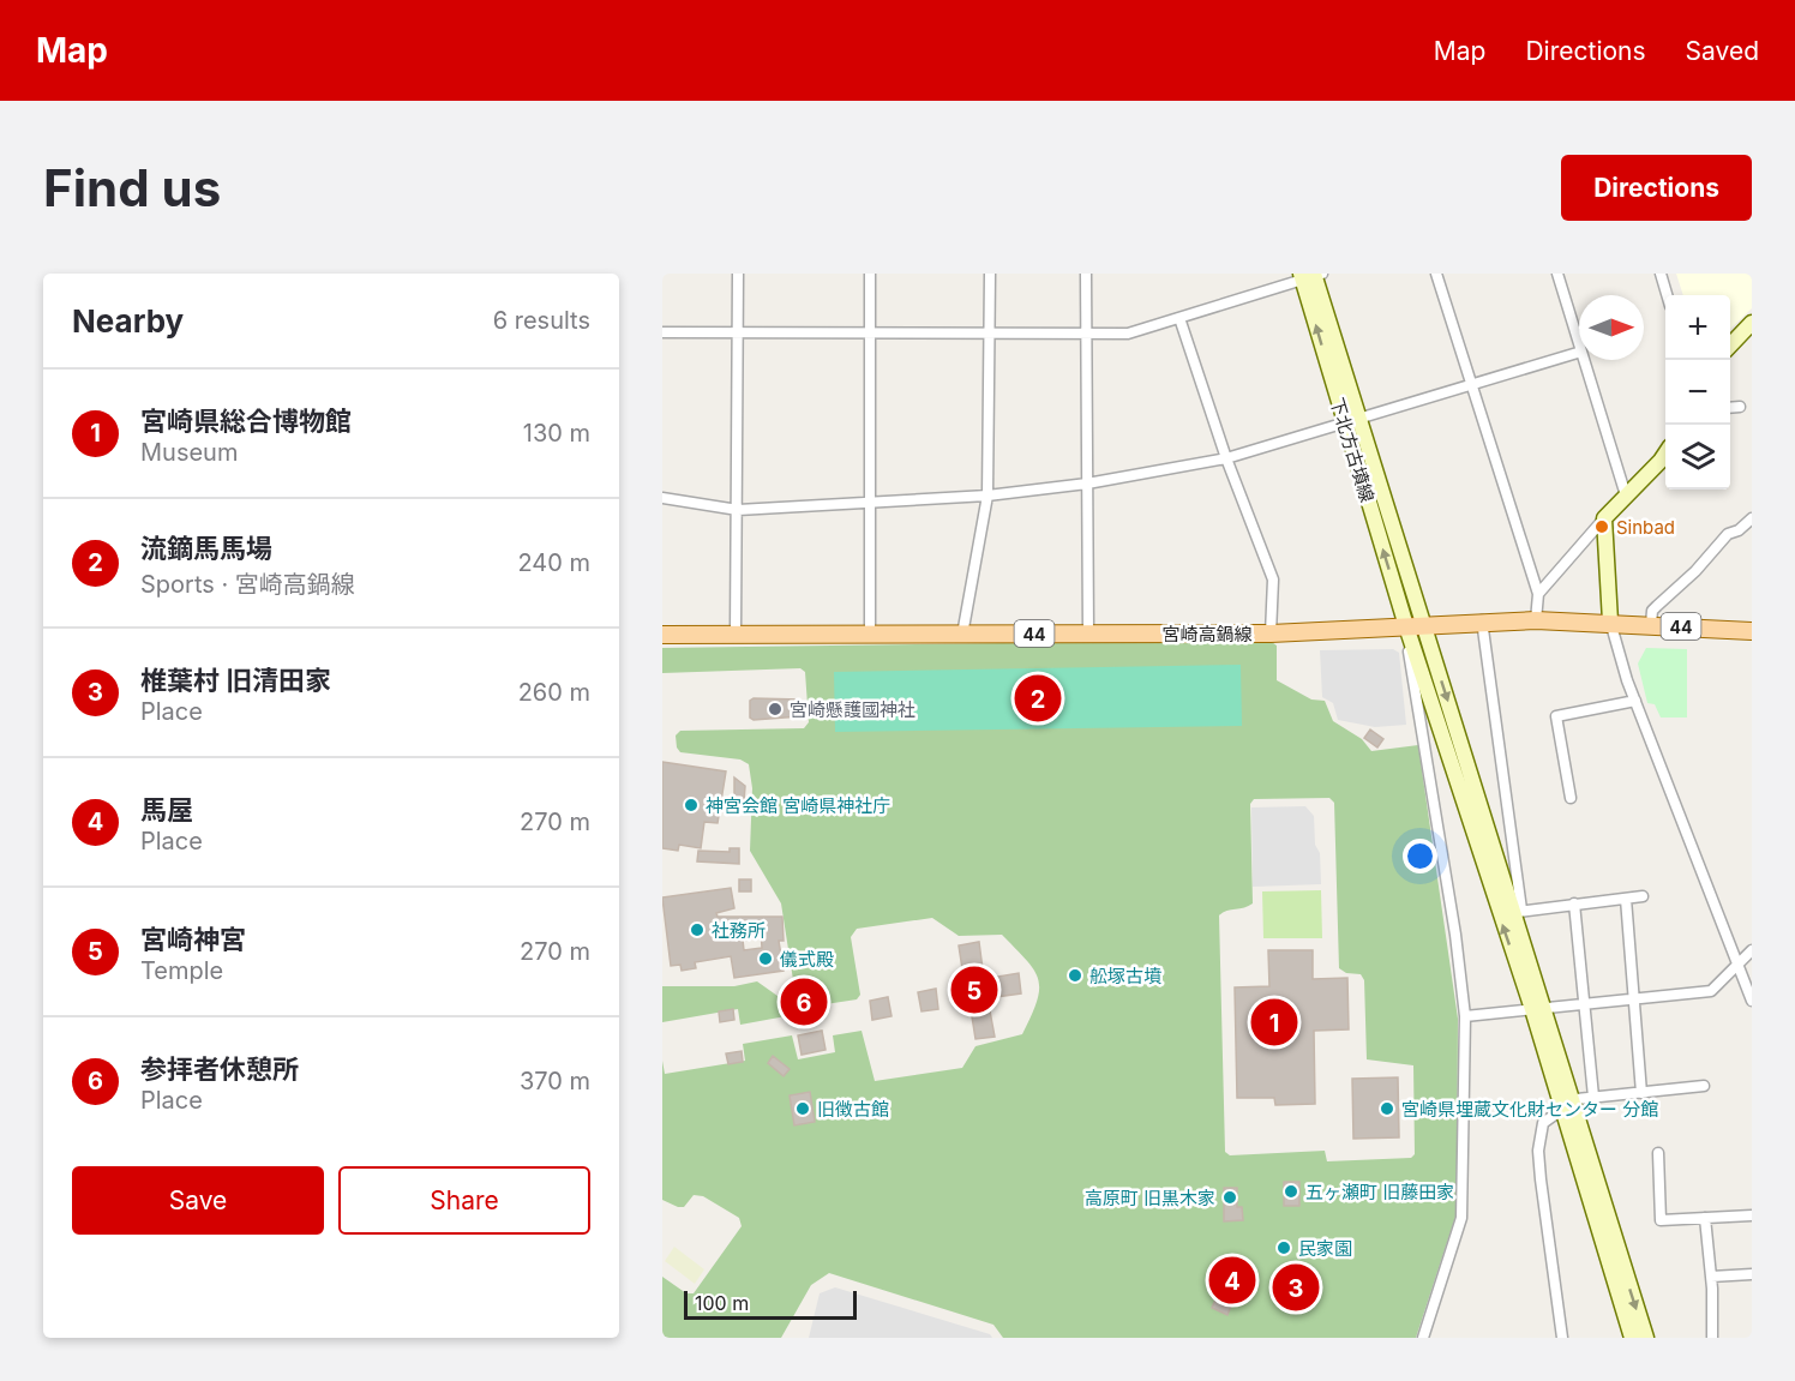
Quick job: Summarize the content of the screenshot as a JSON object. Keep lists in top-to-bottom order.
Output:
{
  "streets": {
    "main road": ["44", "宮崎高鍋線"],
    "street": ["下北方古墳線"]
  },
  "crossings": [
    ["下北方古墳線", "宮崎高鍋線"]
  ],
  "places": [
    "Sinbad",
    "宮崎懸護國神社",
    "神宮会館 宮崎県神社庁",
    "社務所",
    "儀式殿",
    "舩塚古墳",
    "旧徴古館",
    "宮崎県埋蔵文化財センター 分館",
    "五ヶ瀬町 旧藤田家",
    "高原町 旧黒木家",
    "民家園"
  ],
  "scale_bar": "100 m",
  "north": "right",
  "page": {
    "header": "Map",
    "nav": ["Map", "Directions", "Saved"],
    "buttons": [
      "Directions",
      ["Save", "Share"]
    ],
    "title": "Find us",
    "heading": ["Nearby", "6 results"],
    "map_buttons": ["+", "−"],
    "list": [
      {
        "mark": "1",
        "name": "宮崎県総合博物館",
        "note": "Museum",
        "value": "130 m"
      },
      {
        "mark": "2",
        "name": "流鏑馬馬場",
        "note": "Sports · 宮崎高鍋線",
        "value": "240 m"
      },
      {
        "mark": "3",
        "name": "椎葉村 旧清田家",
        "note": "Place",
        "value": "260 m"
      },
      {
        "mark": "4",
        "name": "馬屋",
        "note": "Place",
        "value": "270 m"
      },
      {
        "mark": "5",
        "name": "宮崎神宮",
        "note": "Temple",
        "value": "270 m"
      },
      {
        "mark": "6",
        "name": "参拝者休憩所",
        "note": "Place",
        "value": "370 m"
      }
    ],
    "pins": [
      "2",
      "5",
      "6",
      "1",
      "4",
      "3"
    ],
    "scale": "100 m"
  }
}
